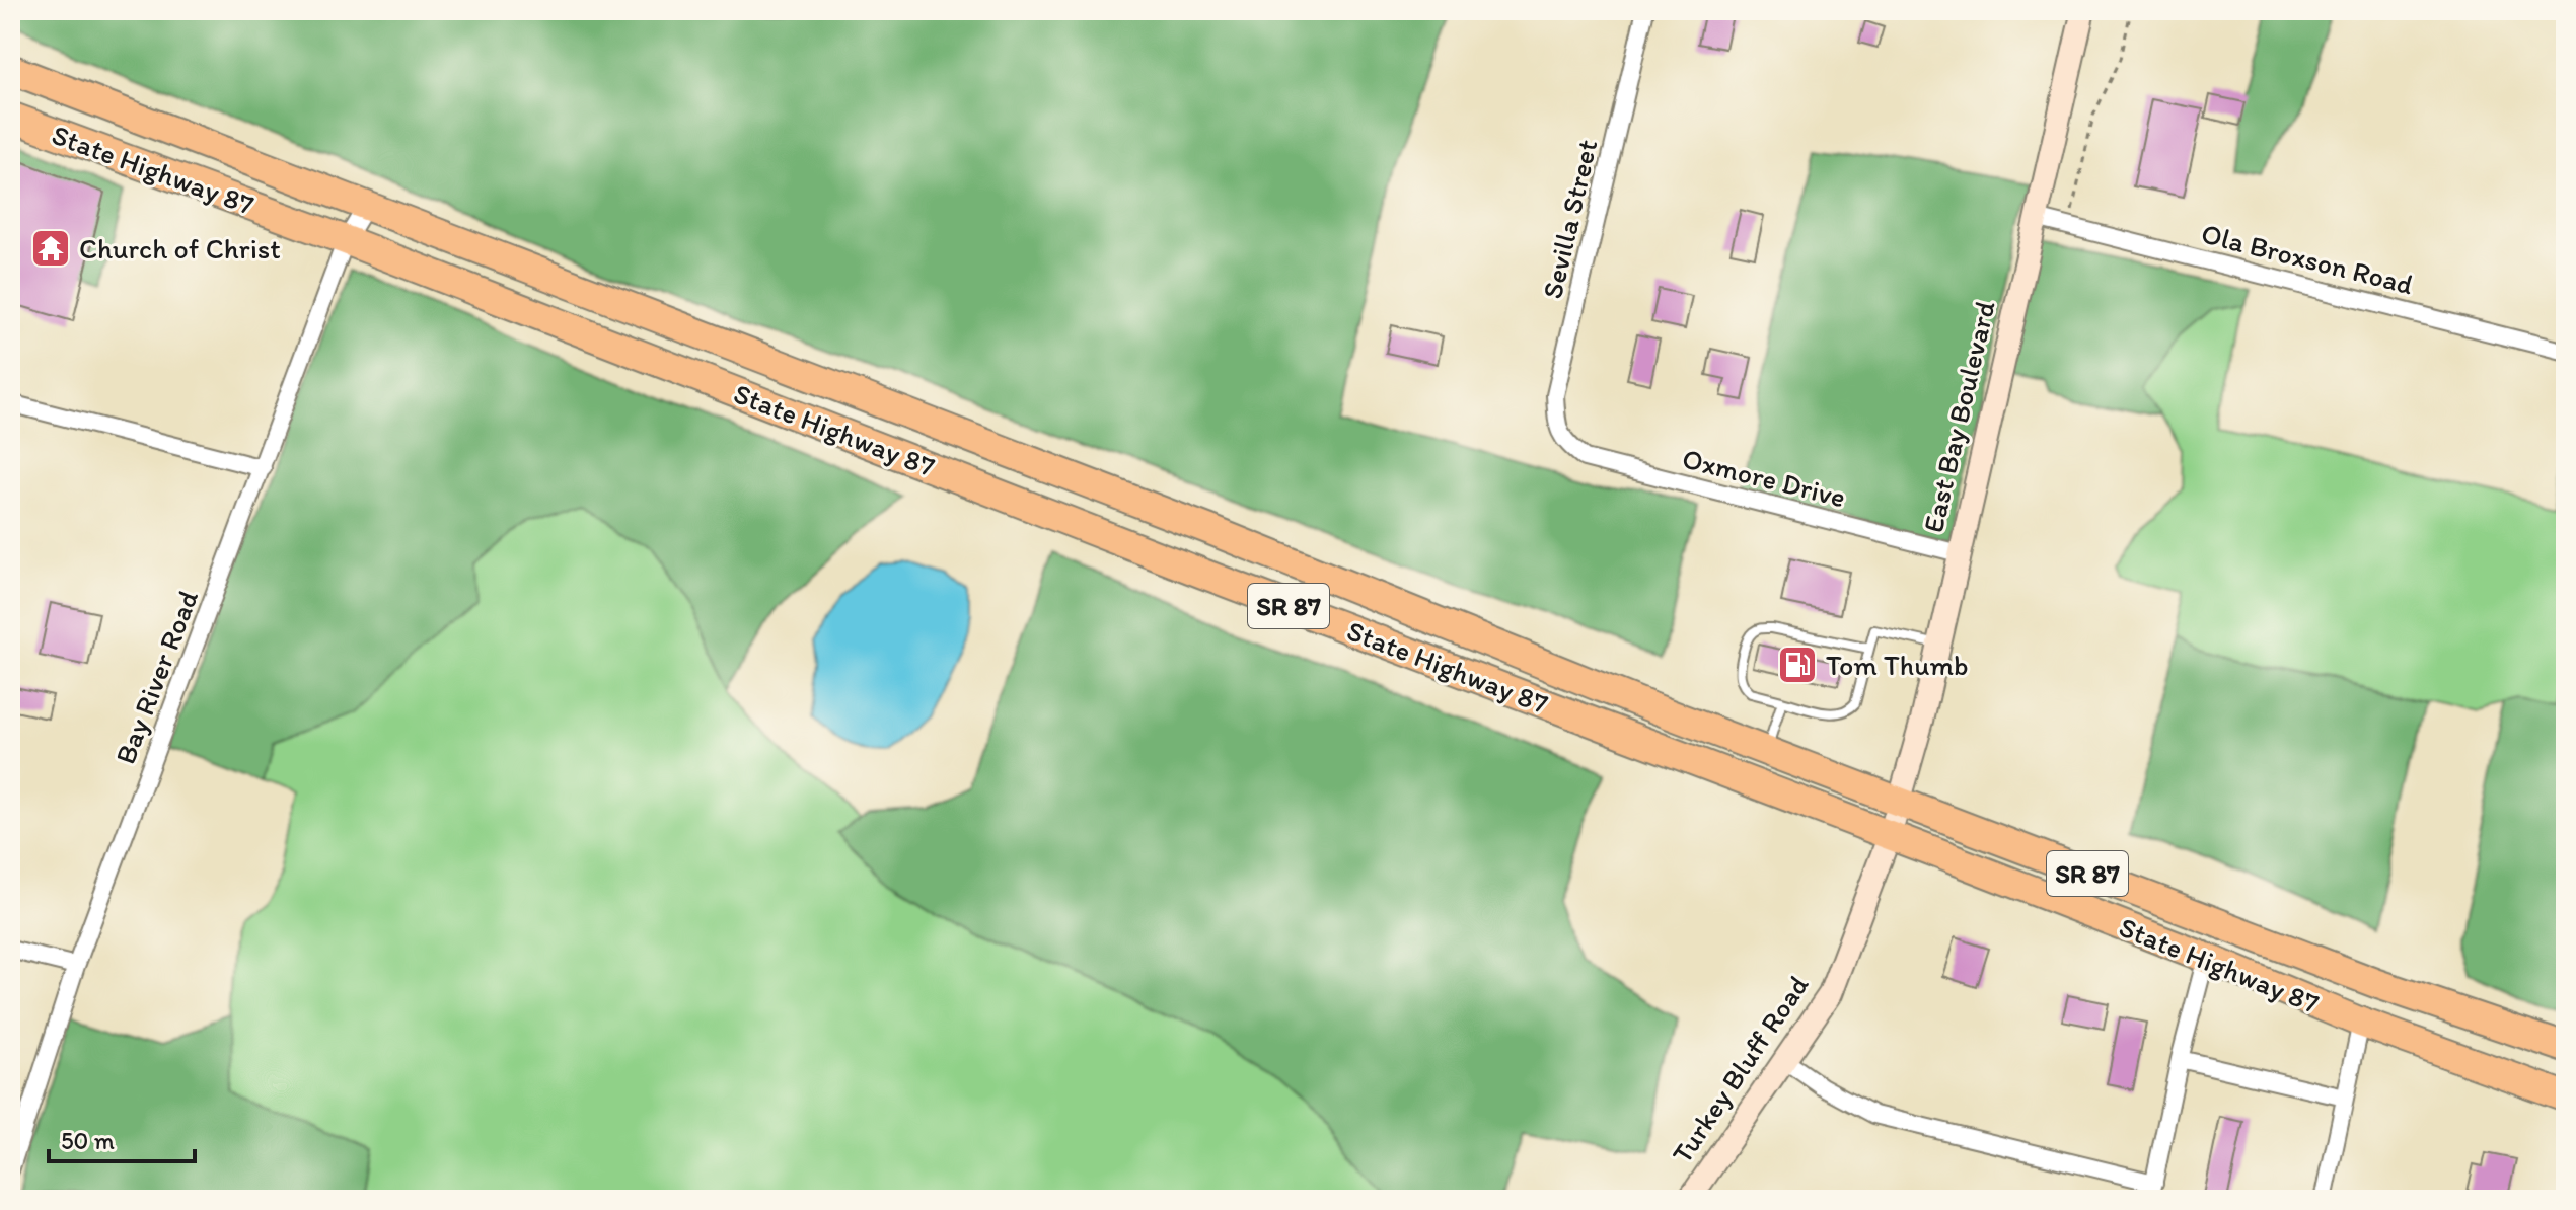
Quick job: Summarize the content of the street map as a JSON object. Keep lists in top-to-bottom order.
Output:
{
  "streets": {
    "highway": ["State Highway 87", "SR 87"],
    "main road": ["East Bay Boulevard", "Turkey Bluff Road"],
    "street": [
      "Sevilla Street",
      "Ola Broxson Road",
      "Oxmore Drive",
      "Bay River Road"
    ]
  },
  "crossings": [
    ["State Highway 87", "East Bay Boulevard"],
    ["State Highway 87", "Bay River Road"],
    ["State Highway 87", "Turkey Bluff Road"],
    ["Sevilla Street", "Oxmore Drive"],
    ["Ola Broxson Road", "East Bay Boulevard"],
    ["East Bay Boulevard", "Oxmore Drive"],
    ["East Bay Boulevard", "SR 87"],
    ["East Bay Boulevard", "Turkey Bluff Road"],
    ["SR 87", "Bay River Road"]
  ],
  "places": {
    "temple": ["Church of Christ"],
    "fuel station": ["Tom Thumb"]
  },
  "scale_bar": "50 m"
}
